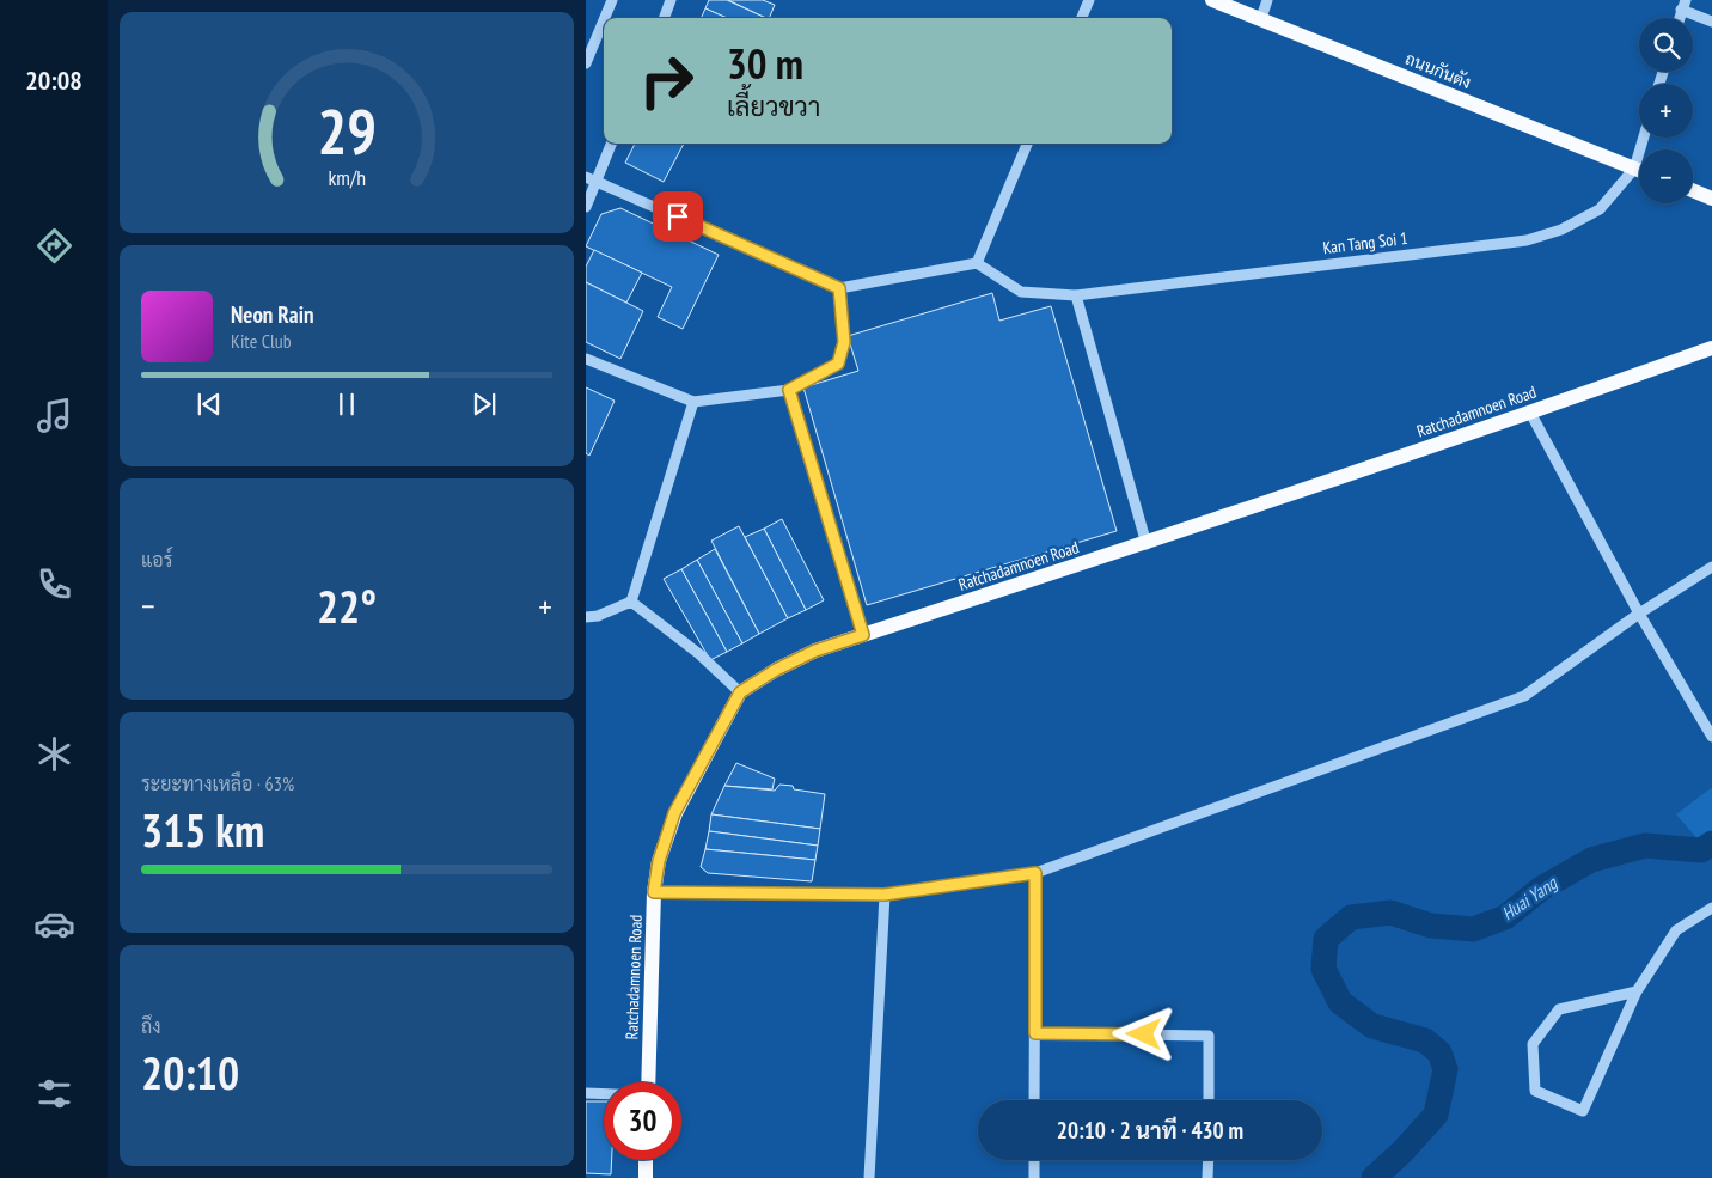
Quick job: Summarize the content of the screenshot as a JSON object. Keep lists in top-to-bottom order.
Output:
{
  "streets": {
    "main road": ["ถนนกันตัง", "Ratchadamnoen Road"],
    "street": ["Kan Tang Soi 1"]
  },
  "crossings": [
    ["ถนนกันตัง", "Kan Tang Soi 1"]
  ],
  "water": ["Huai Yang"],
  "page": {
    "tabs": "20:08",
    "map_buttons": ["+", "−"],
    "turn": ["30 m", "เลี้ยวขวา"],
    "song": ["Neon Rain", "Kite Club"],
    "tile": [
      "แอร์",
      ["ระยะทางเหลือ · 63%", "315 km"],
      ["ถึง", "20:10"]
    ],
    "heat": ["−", "22°", "+"],
    "limit": "30",
    "trip": "20:10 · 2 นาที · 430 m",
    "gauge": ["29", "km/h"]
  }
}
